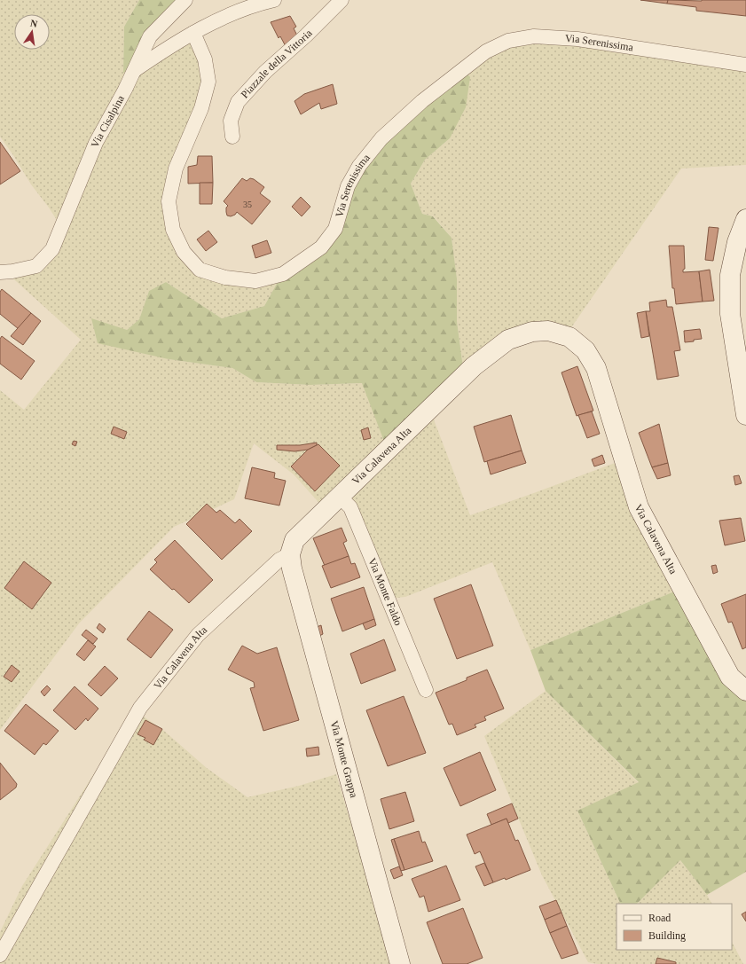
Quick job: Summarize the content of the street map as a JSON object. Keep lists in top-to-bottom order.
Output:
{
  "streets": {
    "street": [
      "Via Serenissima",
      "Piazzale della Vittoria",
      "Via Cisalpina",
      "Via Calavena Alta",
      "Via Monte Faldo",
      "Via Monte Grappa"
    ]
  },
  "crossings": [
    ["Via Serenissima", "Via Cisalpina"],
    ["Via Calavena Alta", "Via Monte Faldo"],
    ["Via Calavena Alta", "Via Monte Grappa"]
  ],
  "house_numbers": ["35"],
  "legend": ["Road", "Building"],
  "north": "top"
}
